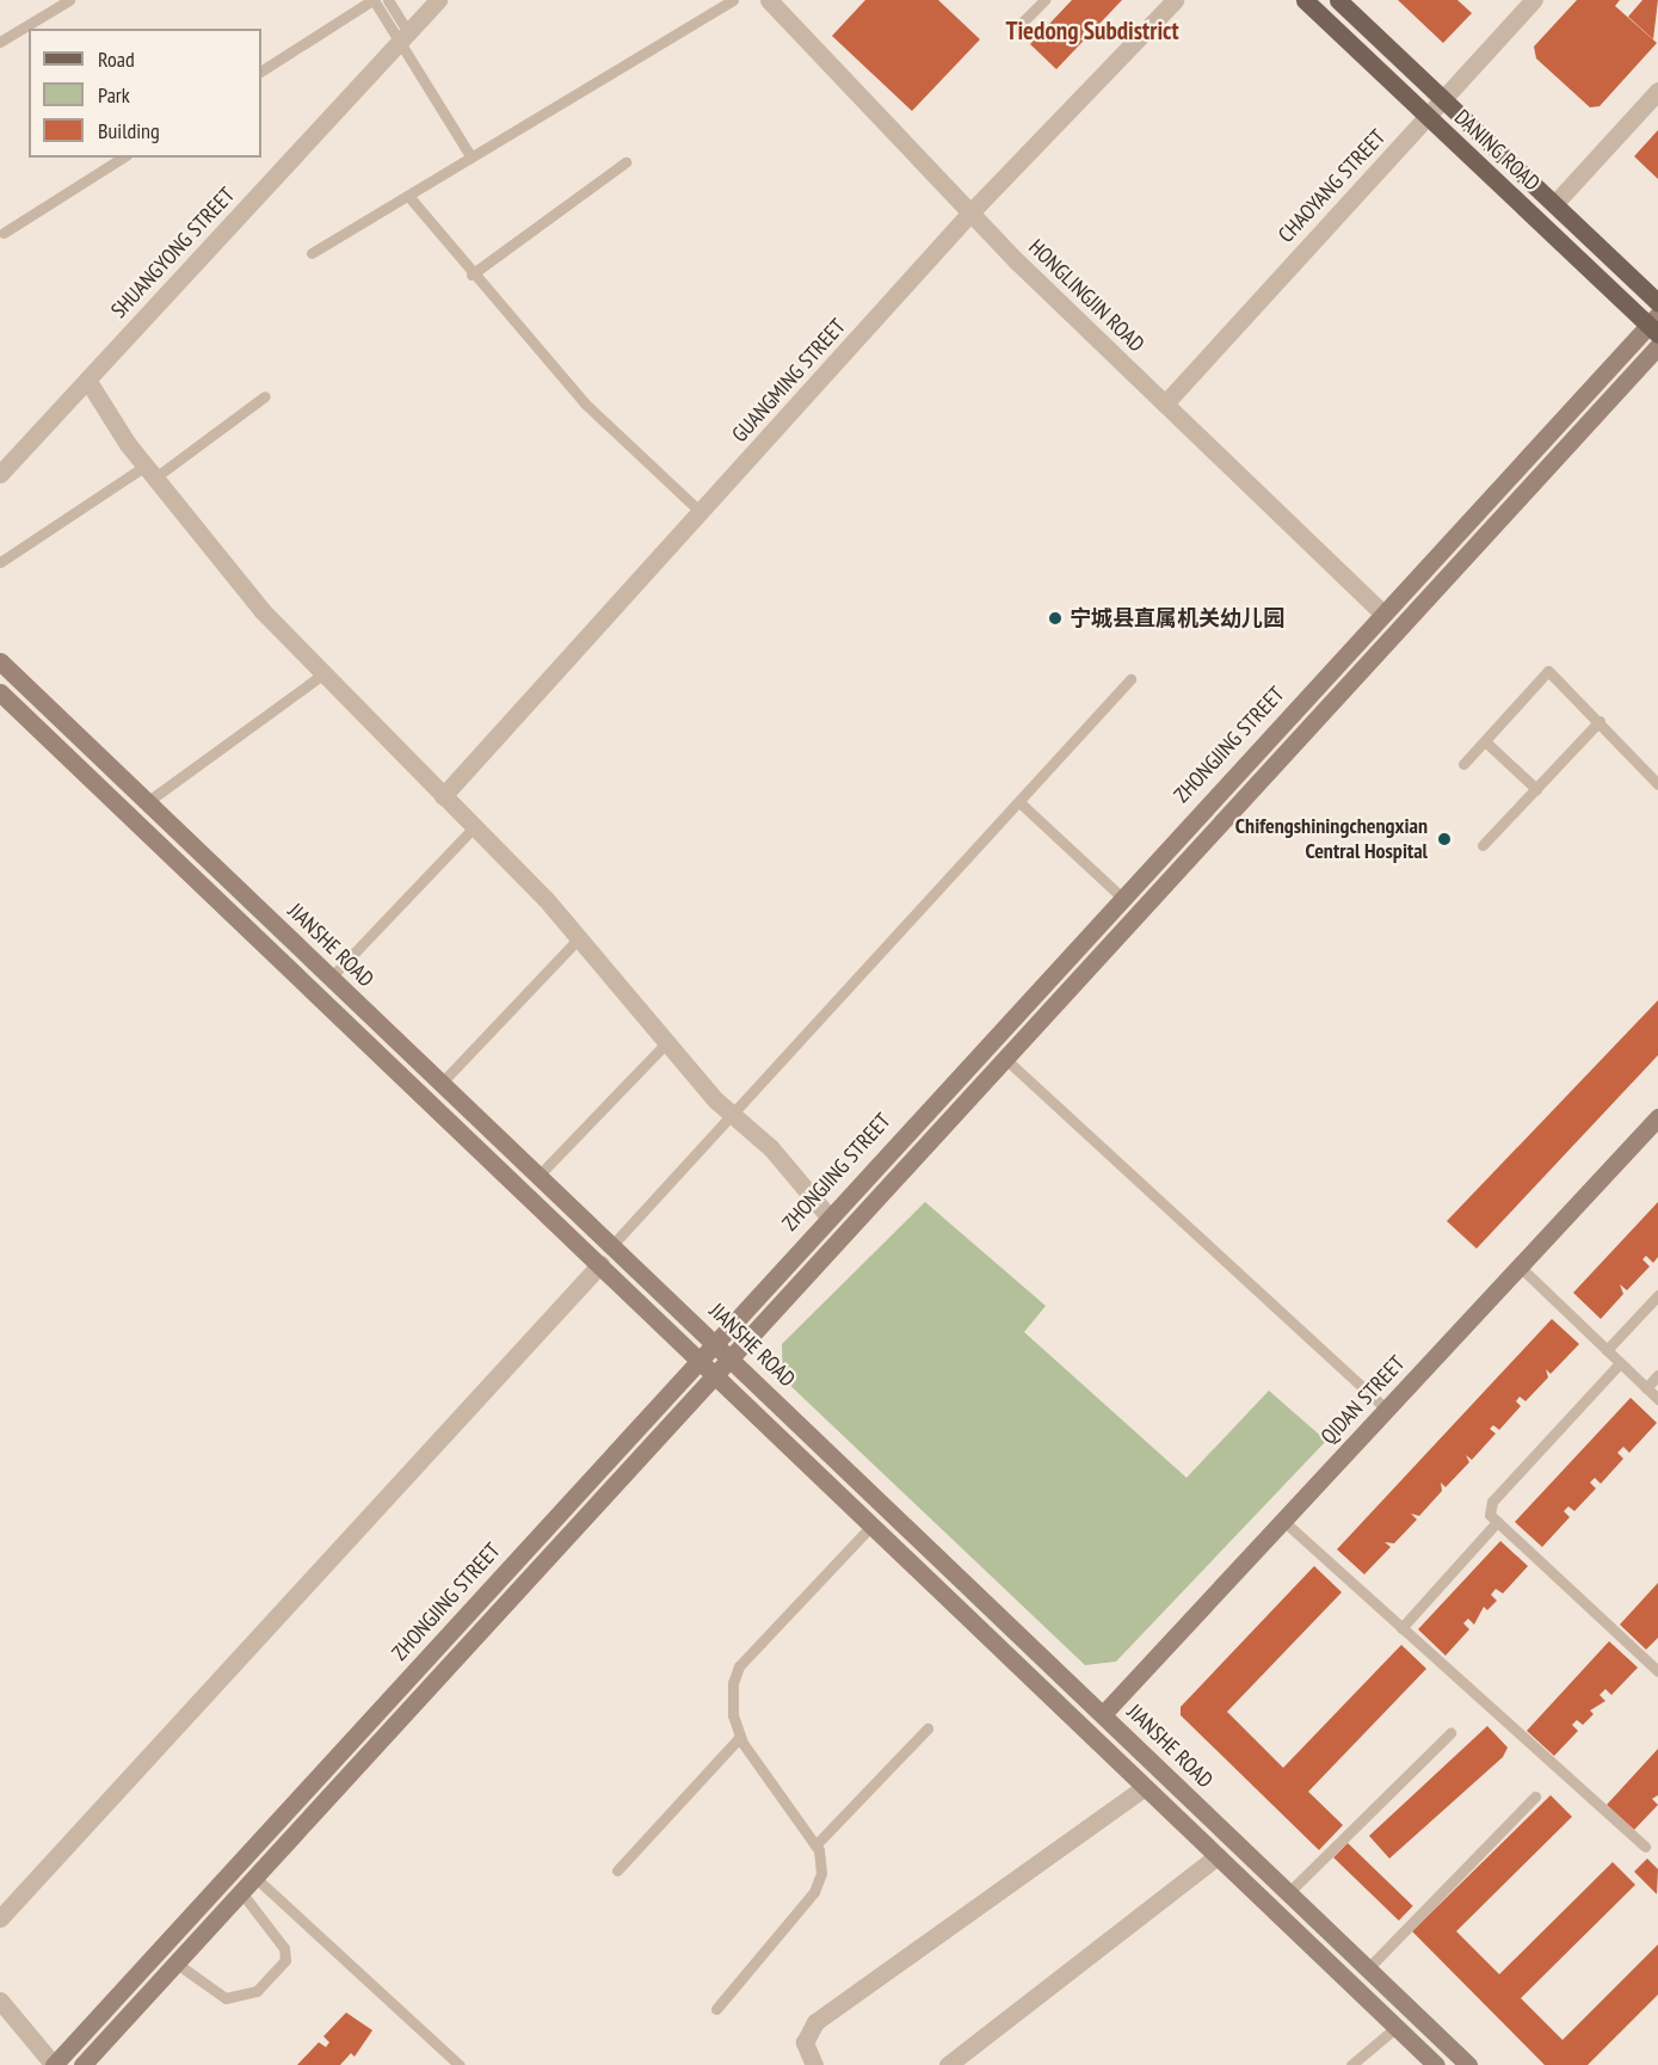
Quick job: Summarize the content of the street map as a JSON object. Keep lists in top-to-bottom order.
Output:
{
  "streets": {
    "main road": [
      "DANING ROAD",
      "ZHONGJING STREET",
      "JIANSHE ROAD",
      "QIDAN STREET"
    ],
    "street": [
      "CHAOYANG STREET",
      "SHUANGYONG STREET",
      "HONGLINGJIN ROAD",
      "GUANGMING STREET"
    ]
  },
  "crossings": [
    ["DANING ROAD", "CHAOYANG STREET"],
    ["DANING ROAD", "ZHONGJING STREET"],
    ["CHAOYANG STREET", "HONGLINGJIN ROAD"],
    ["HONGLINGJIN ROAD", "GUANGMING STREET"],
    ["HONGLINGJIN ROAD", "ZHONGJING STREET"],
    ["ZHONGJING STREET", "JIANSHE ROAD"],
    ["JIANSHE ROAD", "QIDAN STREET"]
  ],
  "districts": ["Tiedong Subdistrict"],
  "places": ["宁城县直属机关幼儿园", "Chifengshiningchengxian Central Hospital"],
  "legend": ["Road", "Park", "Building"]
}
